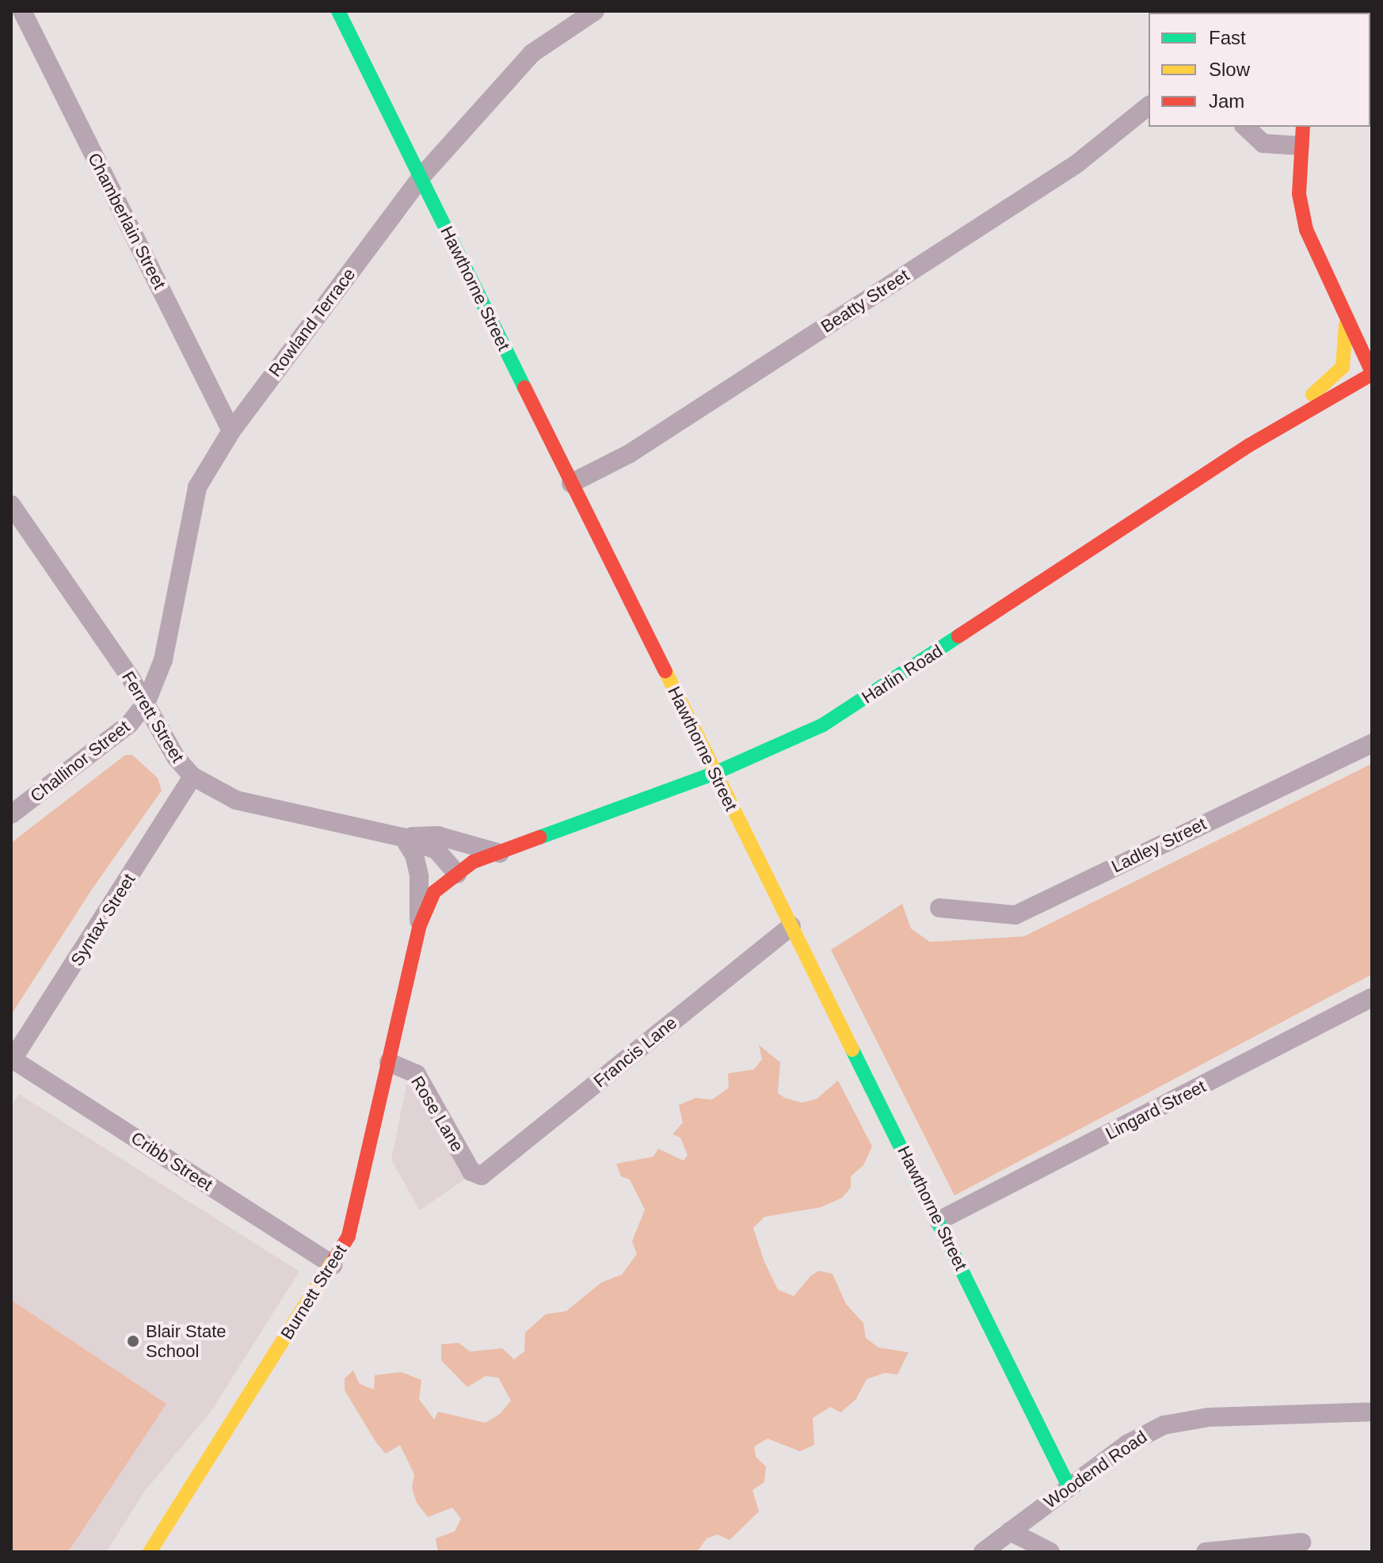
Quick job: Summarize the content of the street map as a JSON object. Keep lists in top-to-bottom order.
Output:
{
  "streets": {
    "main road": ["Hawthorne Street", "Harlin Road", "Burnett Street"],
    "street": [
      "Chamberlain Street",
      "Beatty Street",
      "Rowland Terrace",
      "Ferrett Street",
      "Challinor Street",
      "Ladley Street",
      "Syntax Street",
      "Francis Lane",
      "Lingard Street",
      "Rose Lane",
      "Cribb Street",
      "Woodend Road"
    ]
  },
  "crossings": [
    ["Chamberlain Street", "Rowland Terrace"],
    ["Hawthorne Street", "Beatty Street"],
    ["Hawthorne Street", "Rowland Terrace"],
    ["Hawthorne Street", "Harlin Road"],
    ["Hawthorne Street", "Francis Lane"],
    ["Hawthorne Street", "Lingard Street"],
    ["Hawthorne Street", "Woodend Road"],
    ["Rowland Terrace", "Ferrett Street"],
    ["Rowland Terrace", "Challinor Street"],
    ["Harlin Road", "Ferrett Street"],
    ["Harlin Road", "Burnett Street"],
    ["Ferrett Street", "Challinor Street"],
    ["Ferrett Street", "Syntax Street"],
    ["Syntax Street", "Cribb Street"],
    ["Francis Lane", "Rose Lane"],
    ["Rose Lane", "Burnett Street"],
    ["Cribb Street", "Burnett Street"]
  ],
  "places": ["Blair State School"],
  "legend": ["Fast", "Slow", "Jam"]
}
